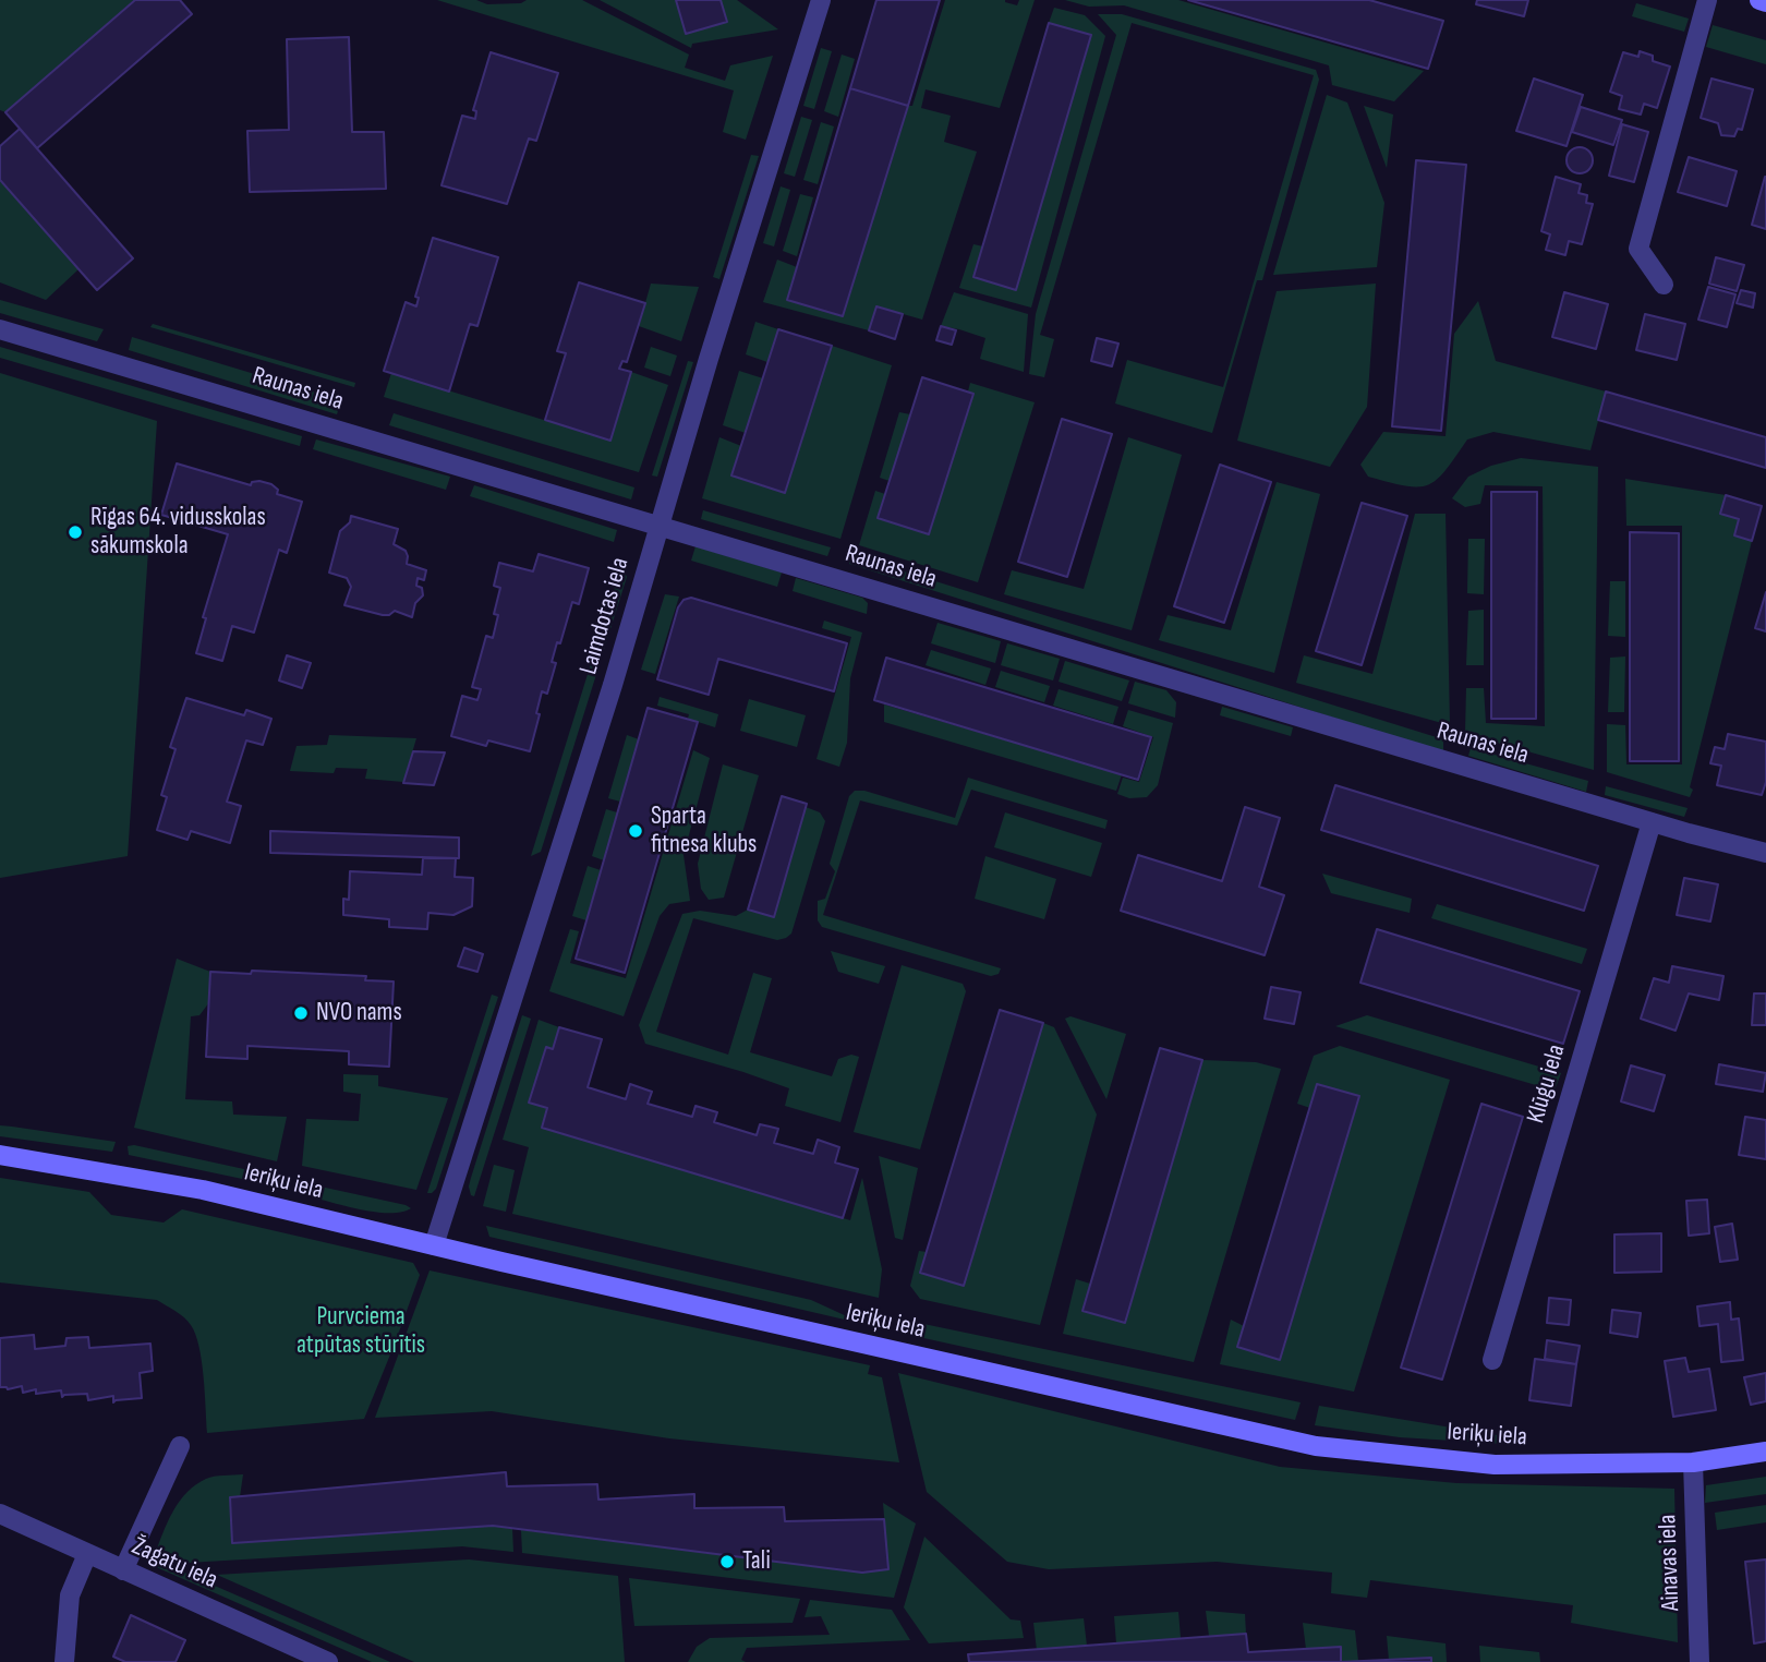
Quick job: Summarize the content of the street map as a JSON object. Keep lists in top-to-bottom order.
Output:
{
  "streets": {
    "street": [
      "Raunas iela",
      "Laimdotas iela",
      "Klūgu iela",
      "Ieriķu iela",
      "Ainavas iela",
      "Žagatu iela"
    ]
  },
  "crossings": [
    ["Raunas iela", "Laimdotas iela"],
    ["Raunas iela", "Klūgu iela"],
    ["Laimdotas iela", "Ieriķu iela"],
    ["Ieriķu iela", "Ainavas iela"]
  ],
  "parks": ["Purvciema atpūtas stūrītis"],
  "places": [
    "Rīgas 64. vidusskolas sākumskola",
    "Sparta fitnesa klubs",
    "NVO nams",
    "Tali"
  ]
}
